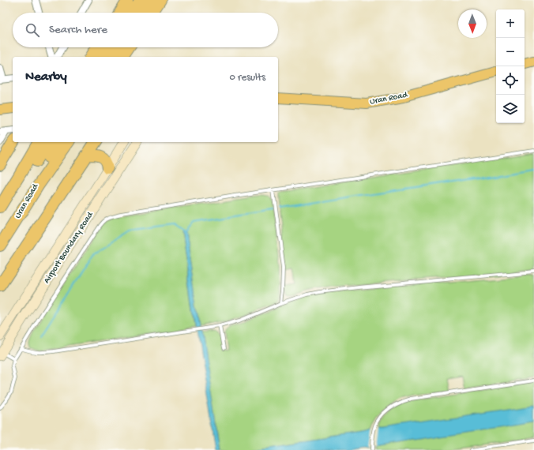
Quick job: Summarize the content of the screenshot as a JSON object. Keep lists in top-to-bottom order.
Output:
{
  "streets": {
    "highway": ["Uran Road"],
    "street": ["Airport Boundary Road"]
  },
  "north": "bottom",
  "page": {
    "map_buttons": ["+", "−"],
    "search": "Search here",
    "heading": ["Nearby", "0 results"]
  }
}
